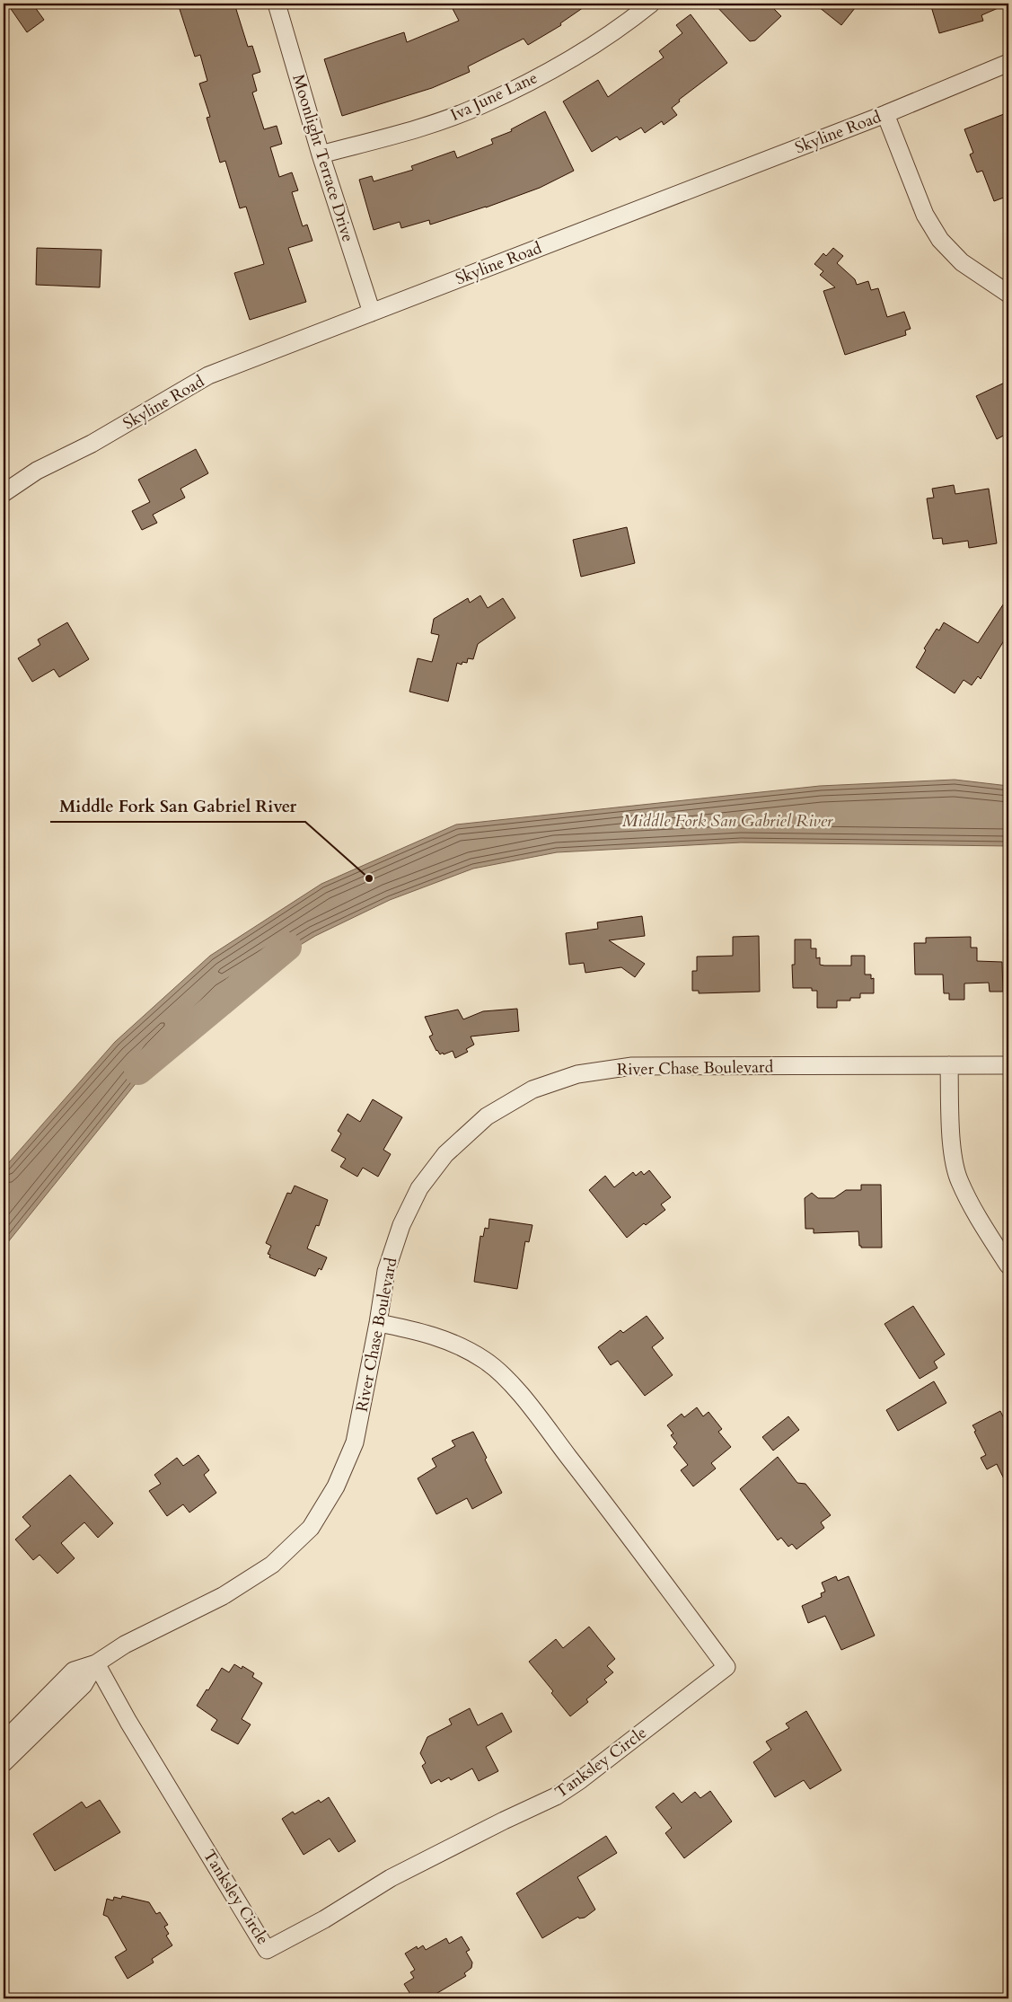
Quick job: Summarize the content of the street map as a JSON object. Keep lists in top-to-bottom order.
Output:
{
  "streets": {
    "street": [
      "Iva June Lane",
      "Skyline Road",
      "Moonlight Terrace Drive",
      "River Chase Boulevard",
      "Tanksley Circle"
    ]
  },
  "crossings": [
    ["Iva June Lane", "Moonlight Terrace Drive"],
    ["Skyline Road", "Moonlight Terrace Drive"],
    ["River Chase Boulevard", "Tanksley Circle"]
  ],
  "water": ["Middle Fork San Gabriel River"],
  "places": ["Middle Fork San Gabriel River"]
}
